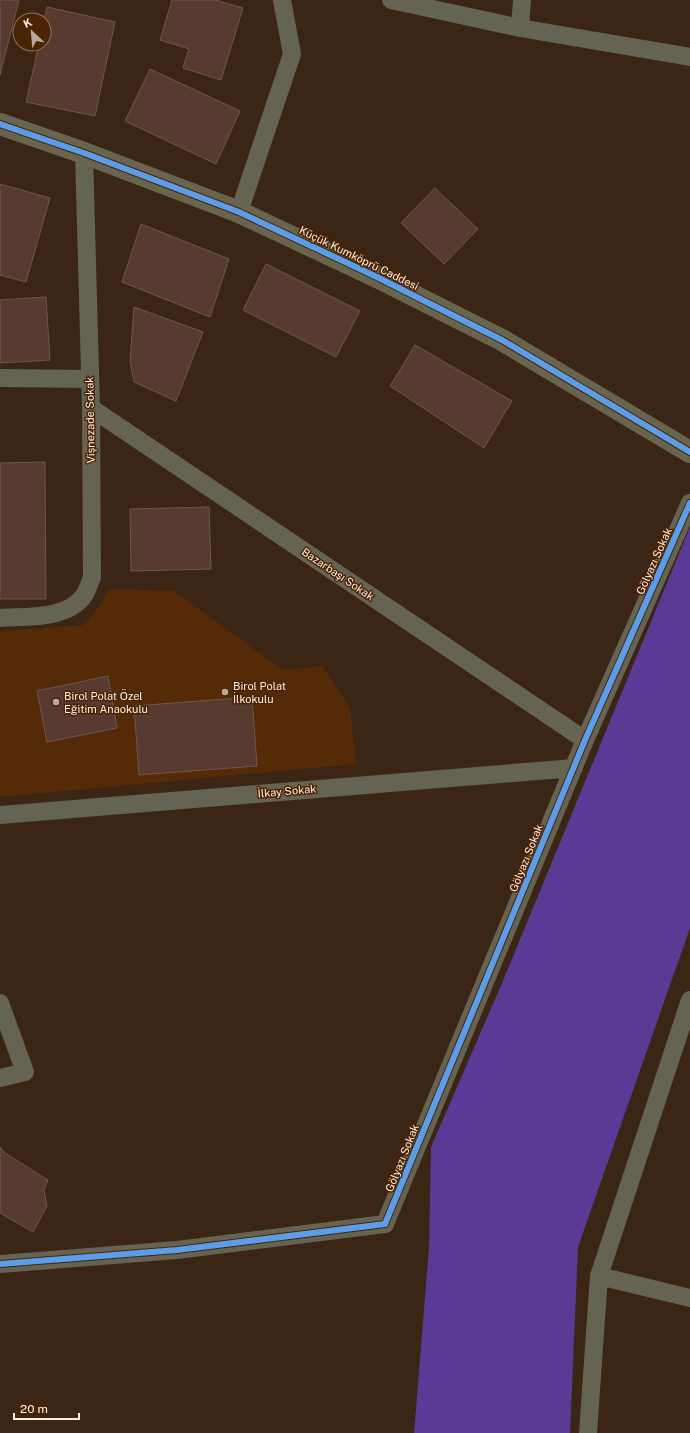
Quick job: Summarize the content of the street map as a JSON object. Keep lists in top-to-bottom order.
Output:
{
  "streets": {
    "street": [
      "Küçük Kumköprü Caddesi",
      "Vişnezade Sokak",
      "Gölyazı Sokak",
      "Bazarbaşı Sokak",
      "İlkay Sokak"
    ]
  },
  "crossings": [
    ["Küçük Kumköprü Caddesi", "Vişnezade Sokak"],
    ["Vişnezade Sokak", "Bazarbaşı Sokak"],
    ["Gölyazı Sokak", "Bazarbaşı Sokak"],
    ["Gölyazı Sokak", "İlkay Sokak"]
  ],
  "places": ["Birol Polat İlkokulu", "Birol Polat Özel Eğitim Anaokulu"],
  "scale_bar": "20 m",
  "north": "top left"
}
